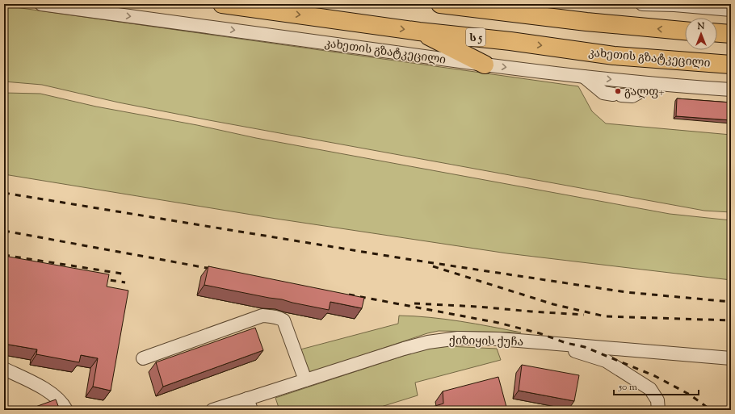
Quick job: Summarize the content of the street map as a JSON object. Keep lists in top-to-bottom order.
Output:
{
  "streets": {
    "highway": ["ს 5", "კახეთის გზატკეცილი"],
    "street": ["ქიზიყის ქუჩა"]
  },
  "one_way": ["კახეთის გზატკეცილი"],
  "places": ["გალფ+"],
  "scale_bar": "50 m",
  "north": "top"
}
